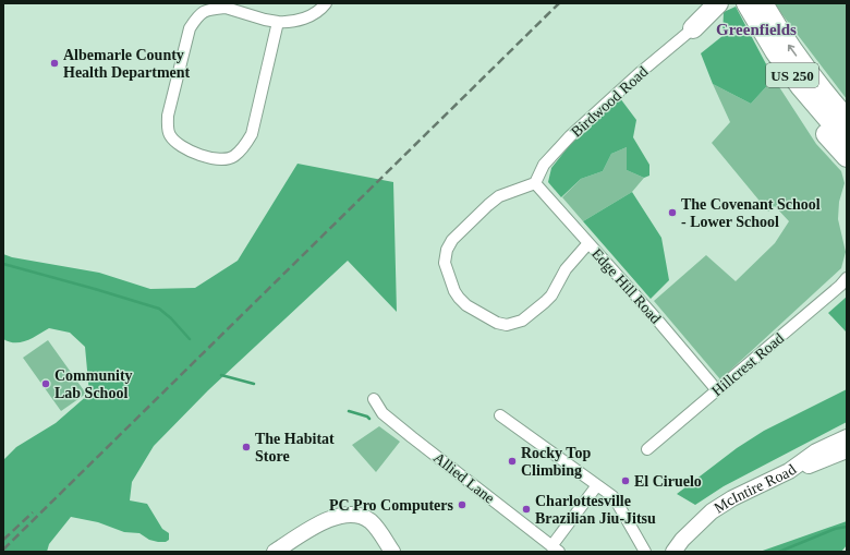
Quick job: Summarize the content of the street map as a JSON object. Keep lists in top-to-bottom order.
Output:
{
  "streets": {
    "highway": ["US 250"],
    "main road": ["McIntire Road"],
    "street": [
      "Birdwood Road",
      "Edge Hill Road",
      "Hillcrest Road",
      "Allied Lane"
    ]
  },
  "crossings": [
    ["Birdwood Road", "Edge Hill Road"],
    ["Edge Hill Road", "Hillcrest Road"]
  ],
  "districts": ["Greenfields"],
  "places": [
    "Albemarle County Health Department",
    "The Covenant School - Lower School",
    "Community Lab School",
    "The Habitat Store",
    "Rocky Top Climbing",
    "El Ciruelo",
    "PC Pro Computers",
    "Charlottesville Brazilian Jiu-Jitsu"
  ]
}
